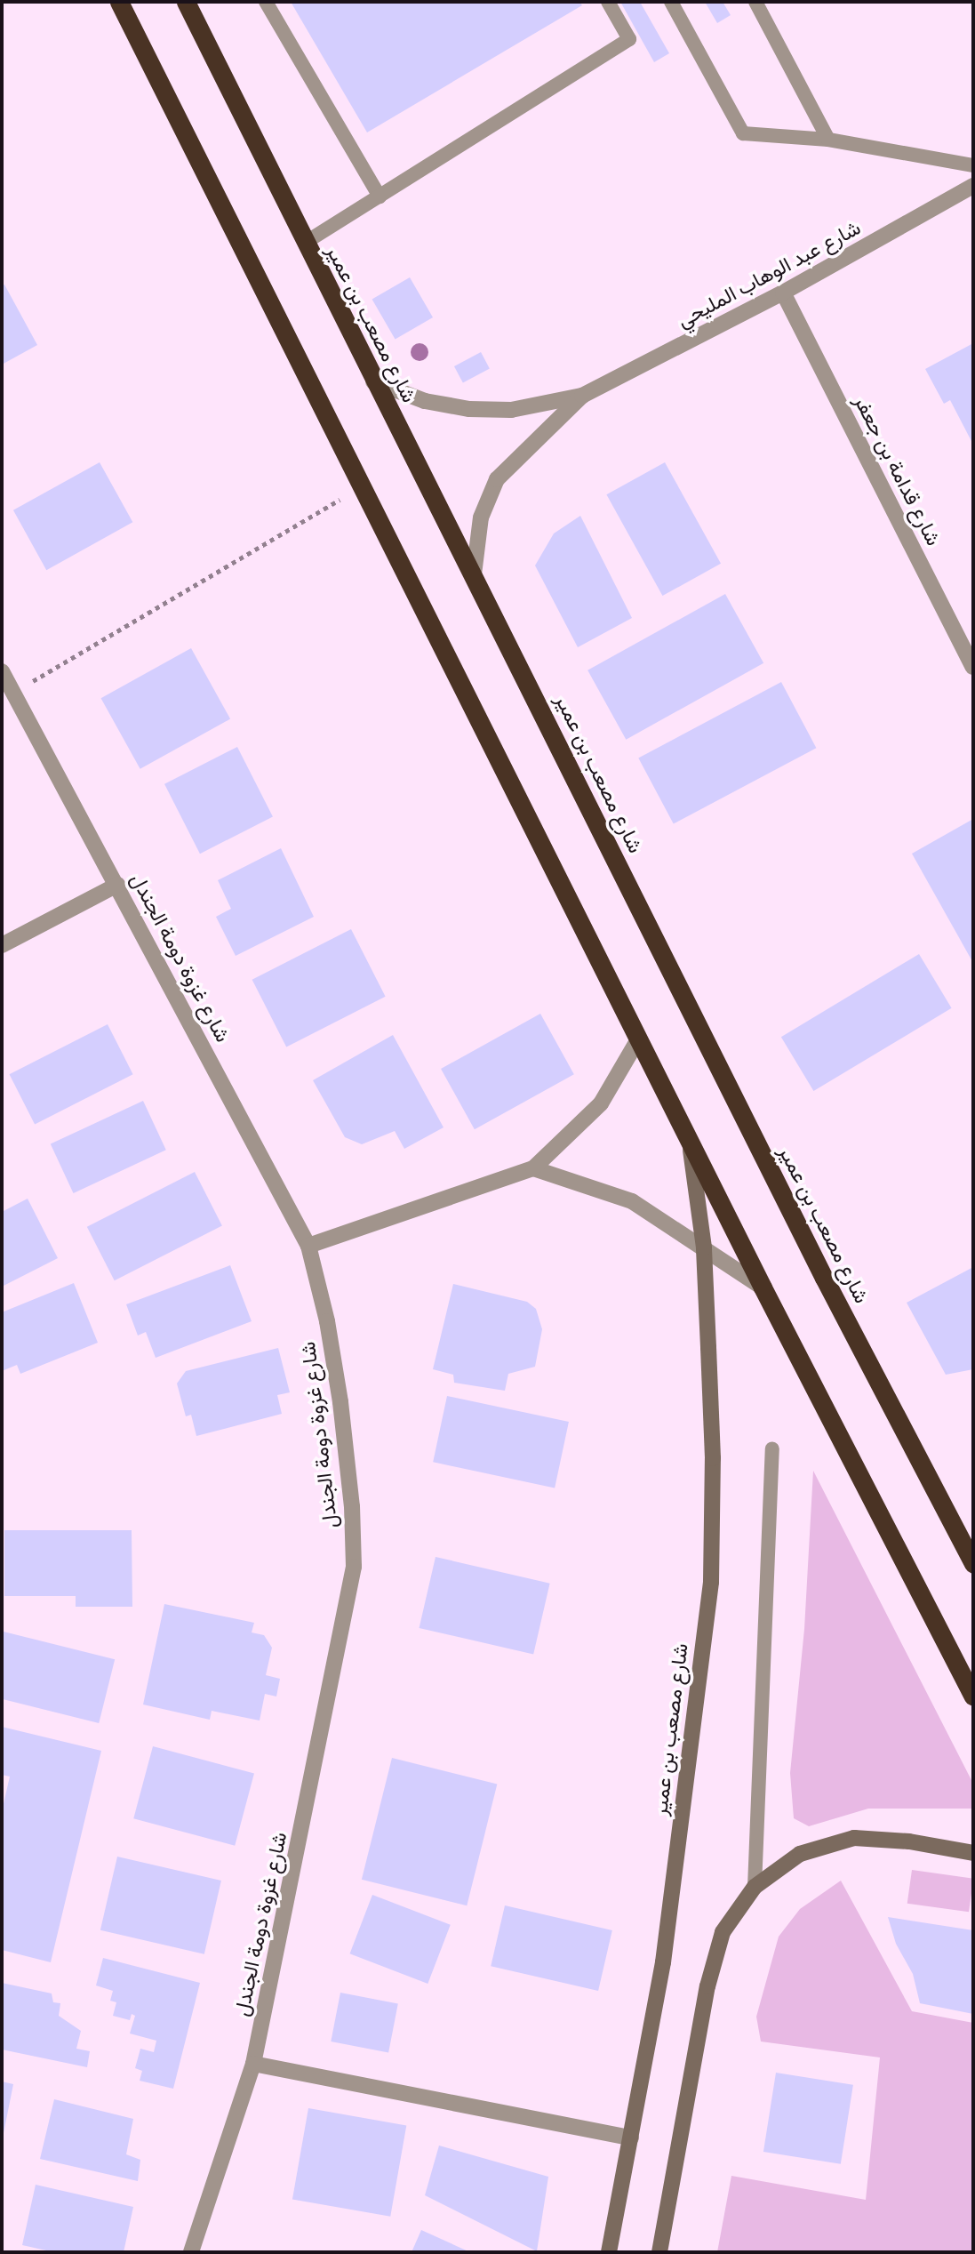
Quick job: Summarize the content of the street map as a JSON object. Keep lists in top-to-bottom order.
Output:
{
  "streets": {
    "highway": ["شارع مصعب بن عمير"],
    "street": ["شارع عبد الوهاب المليحي", "شارع قدامة بن جعفر", "شارع غزوة دومة الجندل"]
  },
  "crossings": [
    ["شارع عبد الوهاب المليحي", "شارع مصعب بن عمير"],
    ["شارع عبد الوهاب المليحي", "شارع قدامة بن جعفر"]
  ]
}
